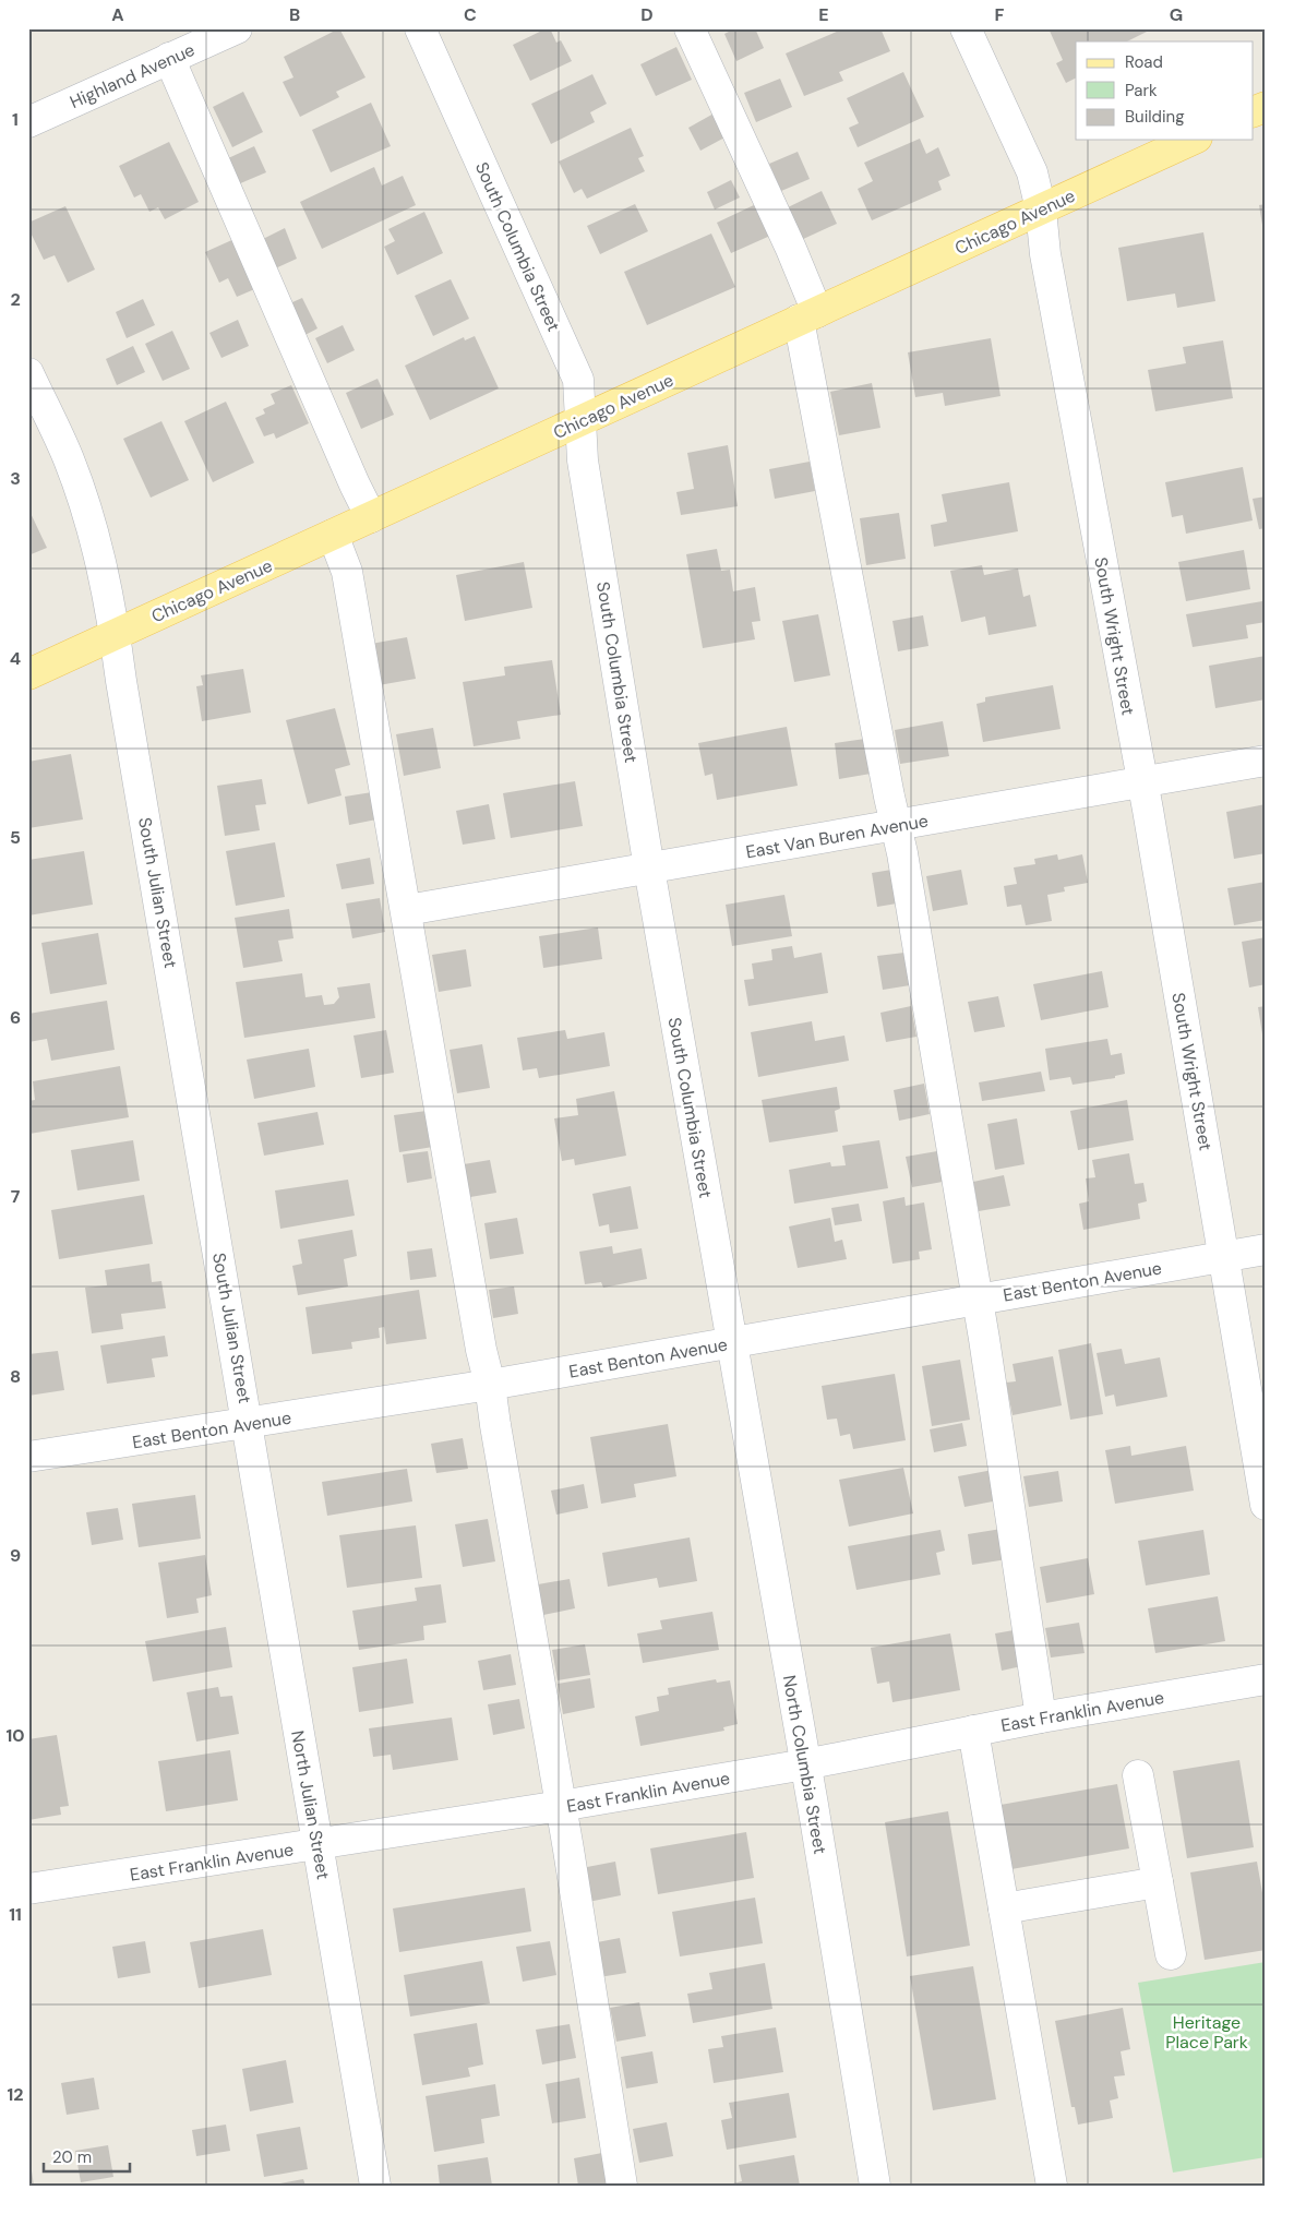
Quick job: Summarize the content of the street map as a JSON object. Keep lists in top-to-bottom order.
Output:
{
  "streets": {
    "main road": ["Chicago Avenue"],
    "street": [
      "Highland Avenue",
      "South Columbia Street",
      "South Wright Street",
      "East Van Buren Avenue",
      "South Julian Street",
      "East Benton Avenue",
      "East Franklin Avenue",
      "North Columbia Street",
      "North Julian Street"
    ]
  },
  "crossings": [
    ["Chicago Avenue", "South Columbia Street"],
    ["Chicago Avenue", "South Wright Street"],
    ["Chicago Avenue", "South Julian Street"],
    ["South Columbia Street", "East Van Buren Avenue"],
    ["South Columbia Street", "East Benton Avenue"],
    ["South Columbia Street", "North Columbia Street"],
    ["South Wright Street", "East Van Buren Avenue"],
    ["South Wright Street", "East Benton Avenue"],
    ["South Julian Street", "East Benton Avenue"],
    ["South Julian Street", "North Julian Street"],
    ["East Benton Avenue", "North Columbia Street"],
    ["East Benton Avenue", "North Julian Street"],
    ["East Franklin Avenue", "North Columbia Street"],
    ["East Franklin Avenue", "North Julian Street"]
  ],
  "parks": ["Heritage Place Park"],
  "legend": ["Road", "Park", "Building"],
  "scale_bar": "20 m",
  "grid": {
    "columns": [
      "A",
      "B",
      "C",
      "D",
      "E",
      "F",
      "G"
    ],
    "rows": [
      "1",
      "2",
      "3",
      "4",
      "5",
      "6",
      "7",
      "8",
      "9",
      "10",
      "11",
      "12"
    ]
  }
}
